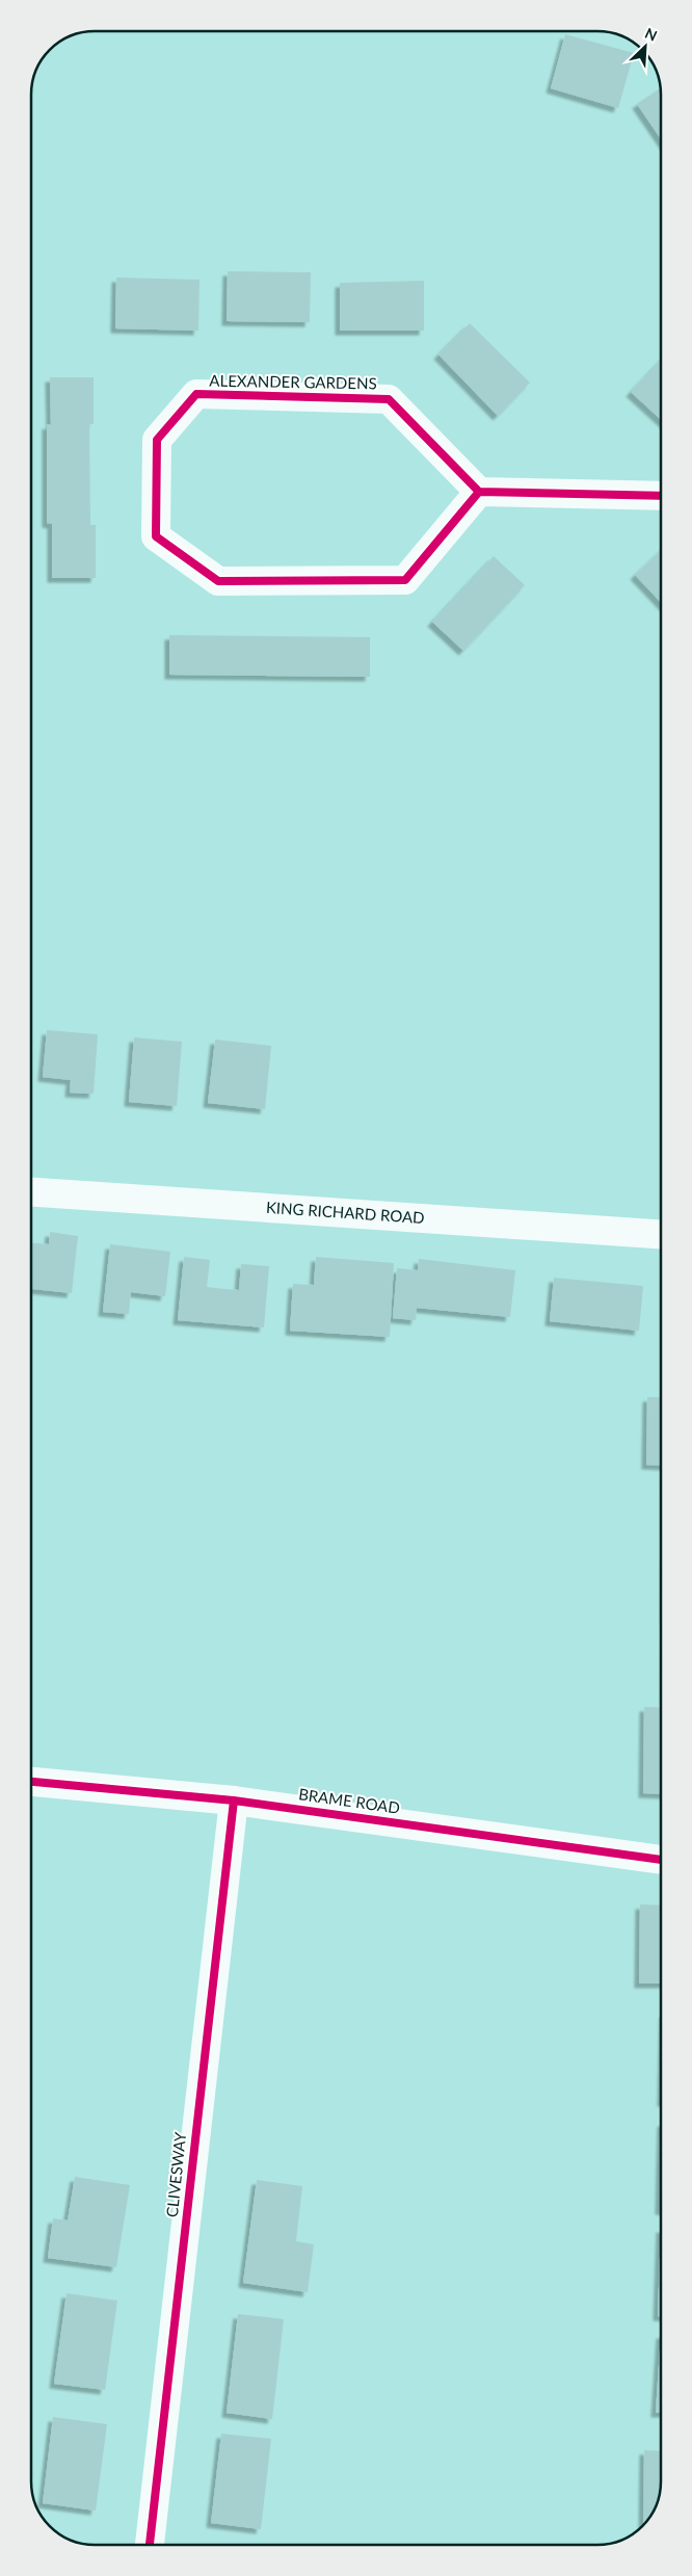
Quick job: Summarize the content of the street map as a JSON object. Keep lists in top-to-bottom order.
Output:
{
  "streets": {
    "street": [
      "ALEXANDER GARDENS",
      "KING RICHARD ROAD",
      "BRAME ROAD",
      "CLIVESWAY"
    ]
  },
  "crossings": [
    ["BRAME ROAD", "CLIVESWAY"]
  ],
  "north": "top right"
}
